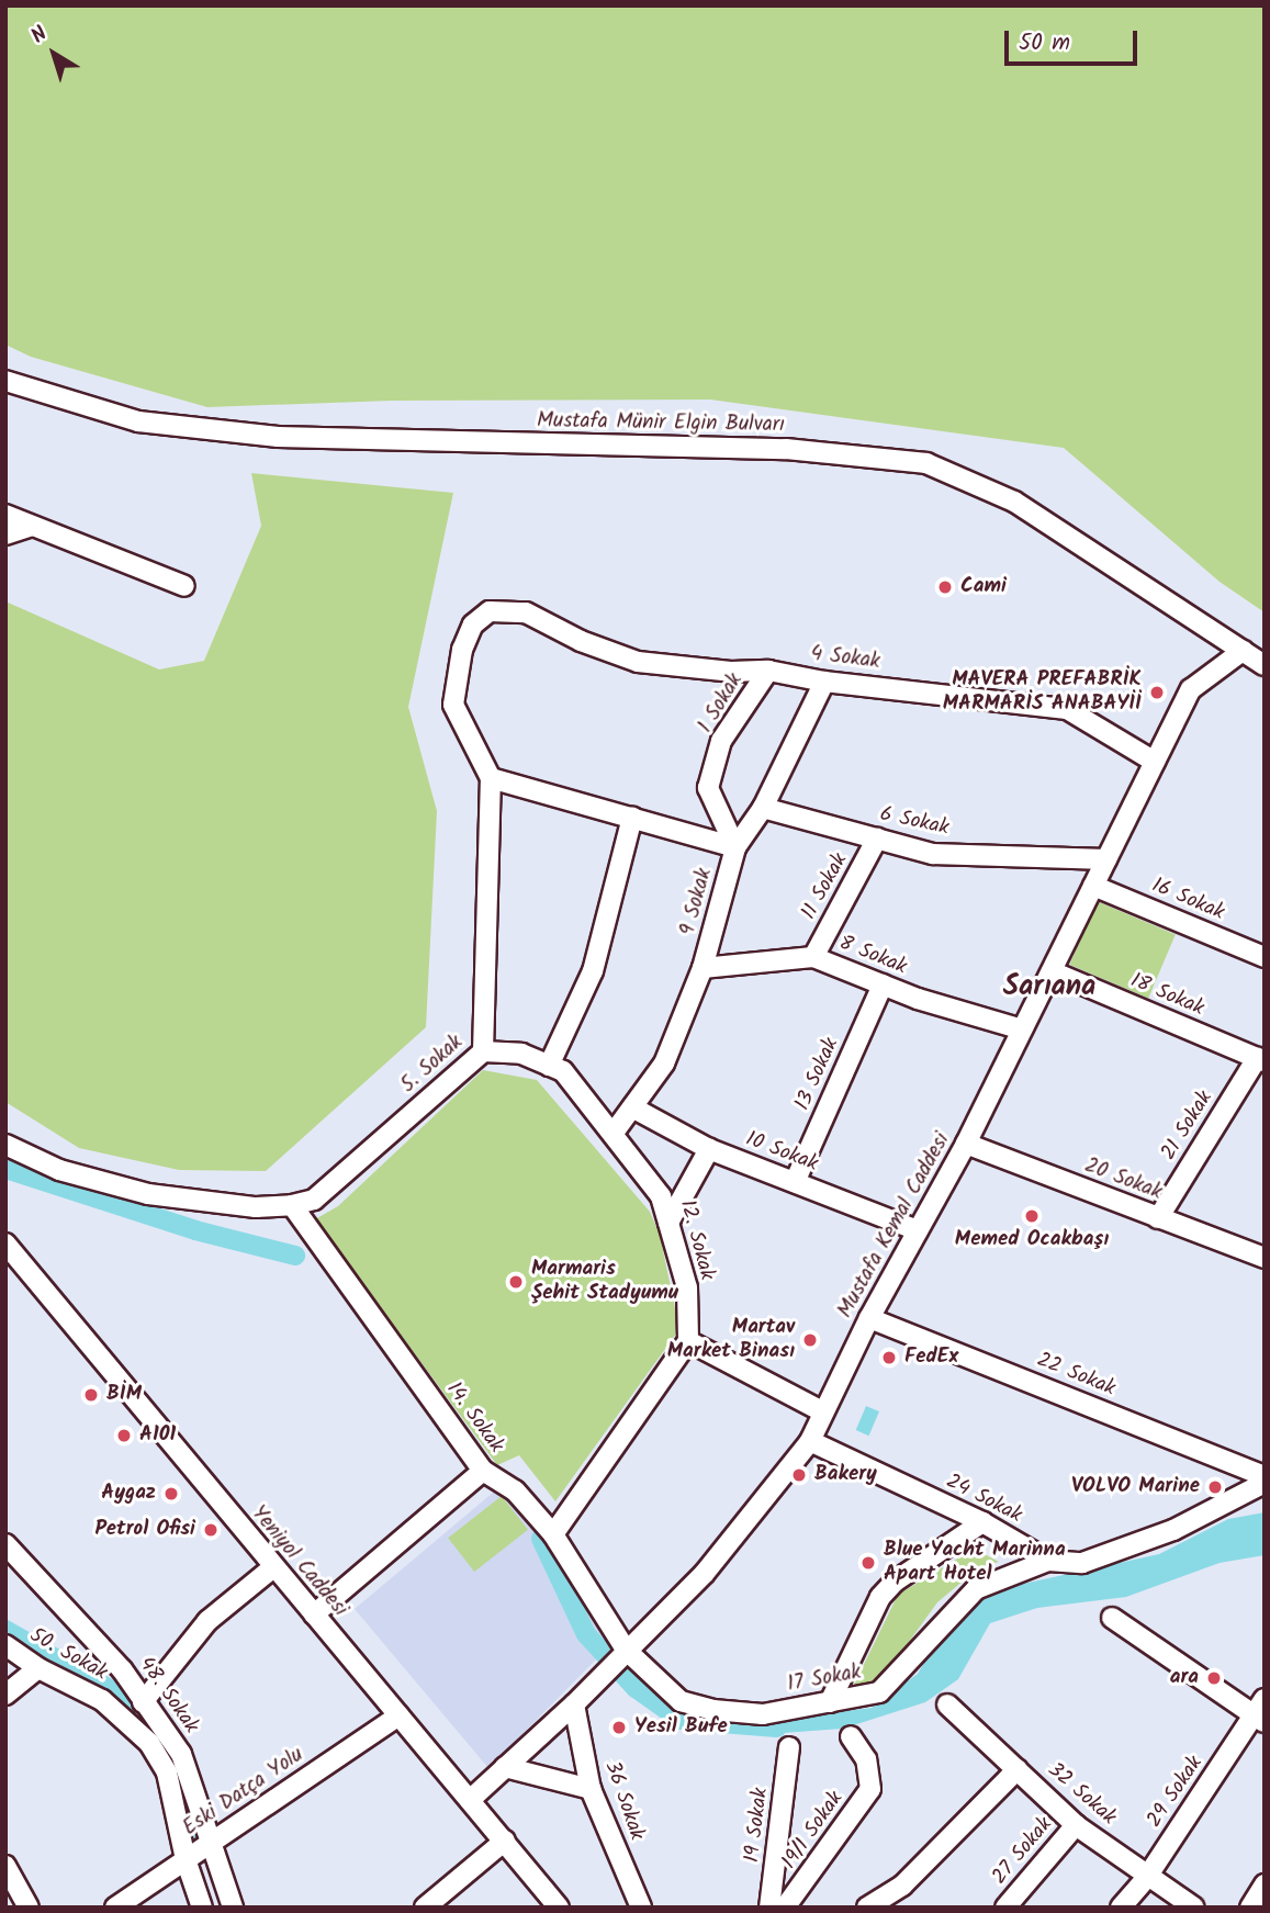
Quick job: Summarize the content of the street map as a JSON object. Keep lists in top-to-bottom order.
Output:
{
  "streets": {
    "street": [
      "Mustafa Münir Elgin Bulvarı",
      "4 Sokak",
      "1 Sokak",
      "6 Sokak",
      "11 Sokak",
      "16 Sokak",
      "9 Sokak",
      "8 Sokak",
      "18 Sokak",
      "5. Sokak",
      "13 Sokak",
      "21 Sokak",
      "10 Sokak",
      "20 Sokak",
      "Mustafa Kemal Caddesi",
      "12. Sokak",
      "22 Sokak",
      "14. Sokak",
      "24 Sokak",
      "Yeniyol Caddesi",
      "50. Sokak",
      "17 Sokak",
      "48. Sokak",
      "Eski Datça Yolu",
      "29 Sokak",
      "32 Sokak",
      "36 Sokak",
      "19 Sokak",
      "19/1 Sokak",
      "27 Sokak"
    ]
  },
  "crossings": [
    ["Mustafa Münir Elgin Bulvarı", "Mustafa Kemal Caddesi"],
    ["4 Sokak", "1 Sokak"],
    ["4 Sokak", "9 Sokak"],
    ["4 Sokak", "5. Sokak"],
    ["4 Sokak", "Mustafa Kemal Caddesi"],
    ["1 Sokak", "9 Sokak"],
    ["6 Sokak", "11 Sokak"],
    ["6 Sokak", "9 Sokak"],
    ["6 Sokak", "Mustafa Kemal Caddesi"],
    ["11 Sokak", "8 Sokak"],
    ["16 Sokak", "Mustafa Kemal Caddesi"],
    ["9 Sokak", "8 Sokak"],
    ["9 Sokak", "10 Sokak"],
    ["9 Sokak", "12. Sokak"],
    ["8 Sokak", "13 Sokak"],
    ["8 Sokak", "Mustafa Kemal Caddesi"],
    ["18 Sokak", "21 Sokak"],
    ["18 Sokak", "Mustafa Kemal Caddesi"],
    ["5. Sokak", "12. Sokak"],
    ["5. Sokak", "14. Sokak"],
    ["13 Sokak", "10 Sokak"],
    ["21 Sokak", "20 Sokak"],
    ["10 Sokak", "Mustafa Kemal Caddesi"],
    ["20 Sokak", "Mustafa Kemal Caddesi"],
    ["Mustafa Kemal Caddesi", "22 Sokak"],
    ["Mustafa Kemal Caddesi", "14. Sokak"],
    ["Mustafa Kemal Caddesi", "24 Sokak"],
    ["Mustafa Kemal Caddesi", "Yeniyol Caddesi"],
    ["Mustafa Kemal Caddesi", "17 Sokak"],
    ["Mustafa Kemal Caddesi", "36 Sokak"],
    ["14. Sokak", "17 Sokak"],
    ["24 Sokak", "17 Sokak"],
    ["Yeniyol Caddesi", "Eski Datça Yolu"],
    ["50. Sokak", "Eski Datça Yolu"],
    ["48. Sokak", "Eski Datça Yolu"],
    ["29 Sokak", "32 Sokak"],
    ["32 Sokak", "27 Sokak"]
  ],
  "districts": ["Sarıana"],
  "places": [
    "Cami",
    "MAVERA PREFABRİK MARMARİS ANABAYİİ",
    "Memed Ocakbaşı",
    "Marmaris Şehit Stadyumu",
    "Martav Market Binası",
    "FedEx",
    "BİM",
    "A101",
    "Bakery",
    "VOLVO Marine",
    "Aygaz",
    "Petrol Ofisi",
    "Blue Yacht Marinna Apart Hotel",
    "ara",
    "Yesil Bufe"
  ],
  "scale_bar": "50 m",
  "north": "top left"
}
